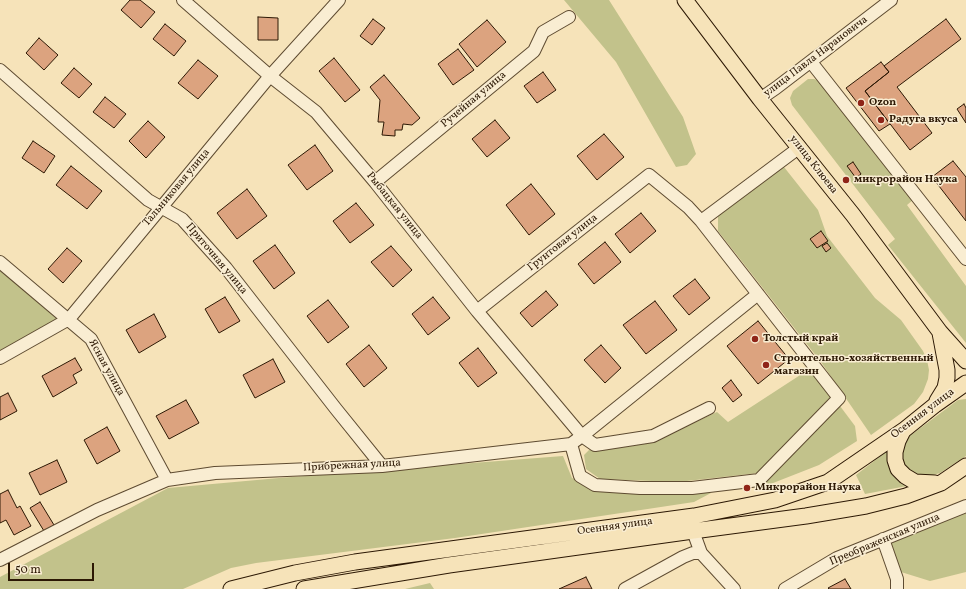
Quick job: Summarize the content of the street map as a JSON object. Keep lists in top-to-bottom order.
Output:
{
  "streets": {
    "main road": ["улица Клюева", "Осенняя улица"],
    "street": [
      "улица Павла Нарановича",
      "Ручейная улица",
      "Тальниковая улица",
      "Рыбацкая улица",
      "Грунтовая улица",
      "Приточная улица",
      "Ясная улица",
      "Прибрежная улица",
      "Преображенская улица"
    ]
  },
  "crossings": [
    ["улица Павла Нарановича", "улица Клюева"],
    ["Ручейная улица", "Рыбацкая улица"],
    ["улица Клюева", "Осенняя улица"],
    ["Тальниковая улица", "Рыбацкая улица"],
    ["Тальниковая улица", "Приточная улица"],
    ["Тальниковая улица", "Ясная улица"],
    ["Рыбацкая улица", "Грунтовая улица"],
    ["Рыбацкая улица", "Прибрежная улица"],
    ["Приточная улица", "Прибрежная улица"],
    ["Ясная улица", "Прибрежная улица"]
  ],
  "places": [
    "Ozon",
    "Радуга вкуса",
    "микрорайон Наука",
    "Толстый край",
    "Строительно-хозяйственный магазин",
    "Микрорайон Наука"
  ],
  "scale_bar": "50 m"
}
